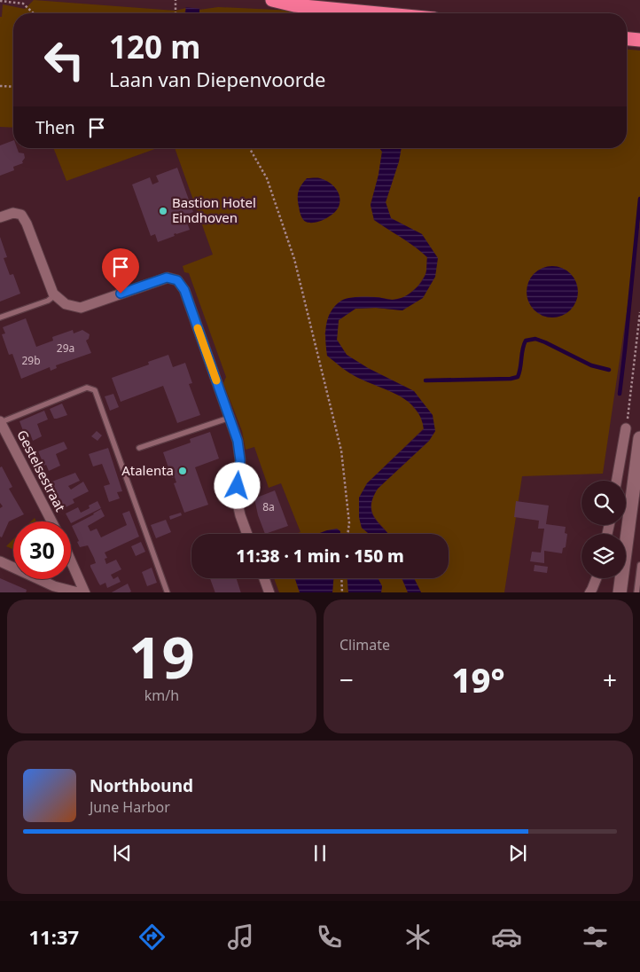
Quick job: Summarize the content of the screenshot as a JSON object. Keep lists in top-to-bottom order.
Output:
{
  "streets": {
    "street": ["Gestelsestraat"]
  },
  "places": ["Bastion Hotel Eindhoven", "Atalenta"],
  "house_numbers": ["29a", "29b", "8a"],
  "page": {
    "turn": ["120 m", "Laan van Diepenvoorde"],
    "then": "Then",
    "limit": "30",
    "trip": "11:38 · 1 min · 150 m",
    "tile": [
      ["19", "km/h"],
      "Climate"
    ],
    "heat": ["−", "19°", "+"],
    "song": ["Northbound", "June Harbor"],
    "tabs": "11:37"
  }
}
